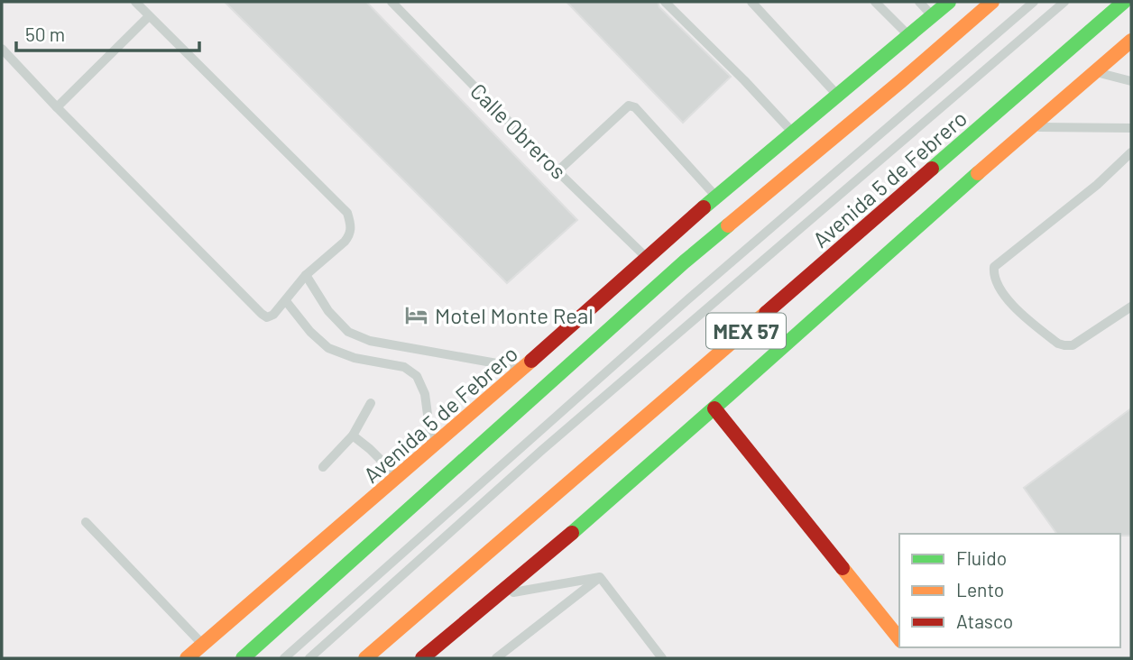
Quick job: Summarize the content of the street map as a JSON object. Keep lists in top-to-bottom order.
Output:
{
  "streets": {
    "main road": ["Avenida 5 de Febrero", "MEX 57"],
    "lane": ["Calle Obreros"]
  },
  "crossings": [
    ["Calle Obreros", "Avenida 5 de Febrero"]
  ],
  "places": {
    "hotel": ["Motel Monte Real"]
  },
  "legend": ["Fluido", "Lento", "Atasco"],
  "scale_bar": "50 m"
}
